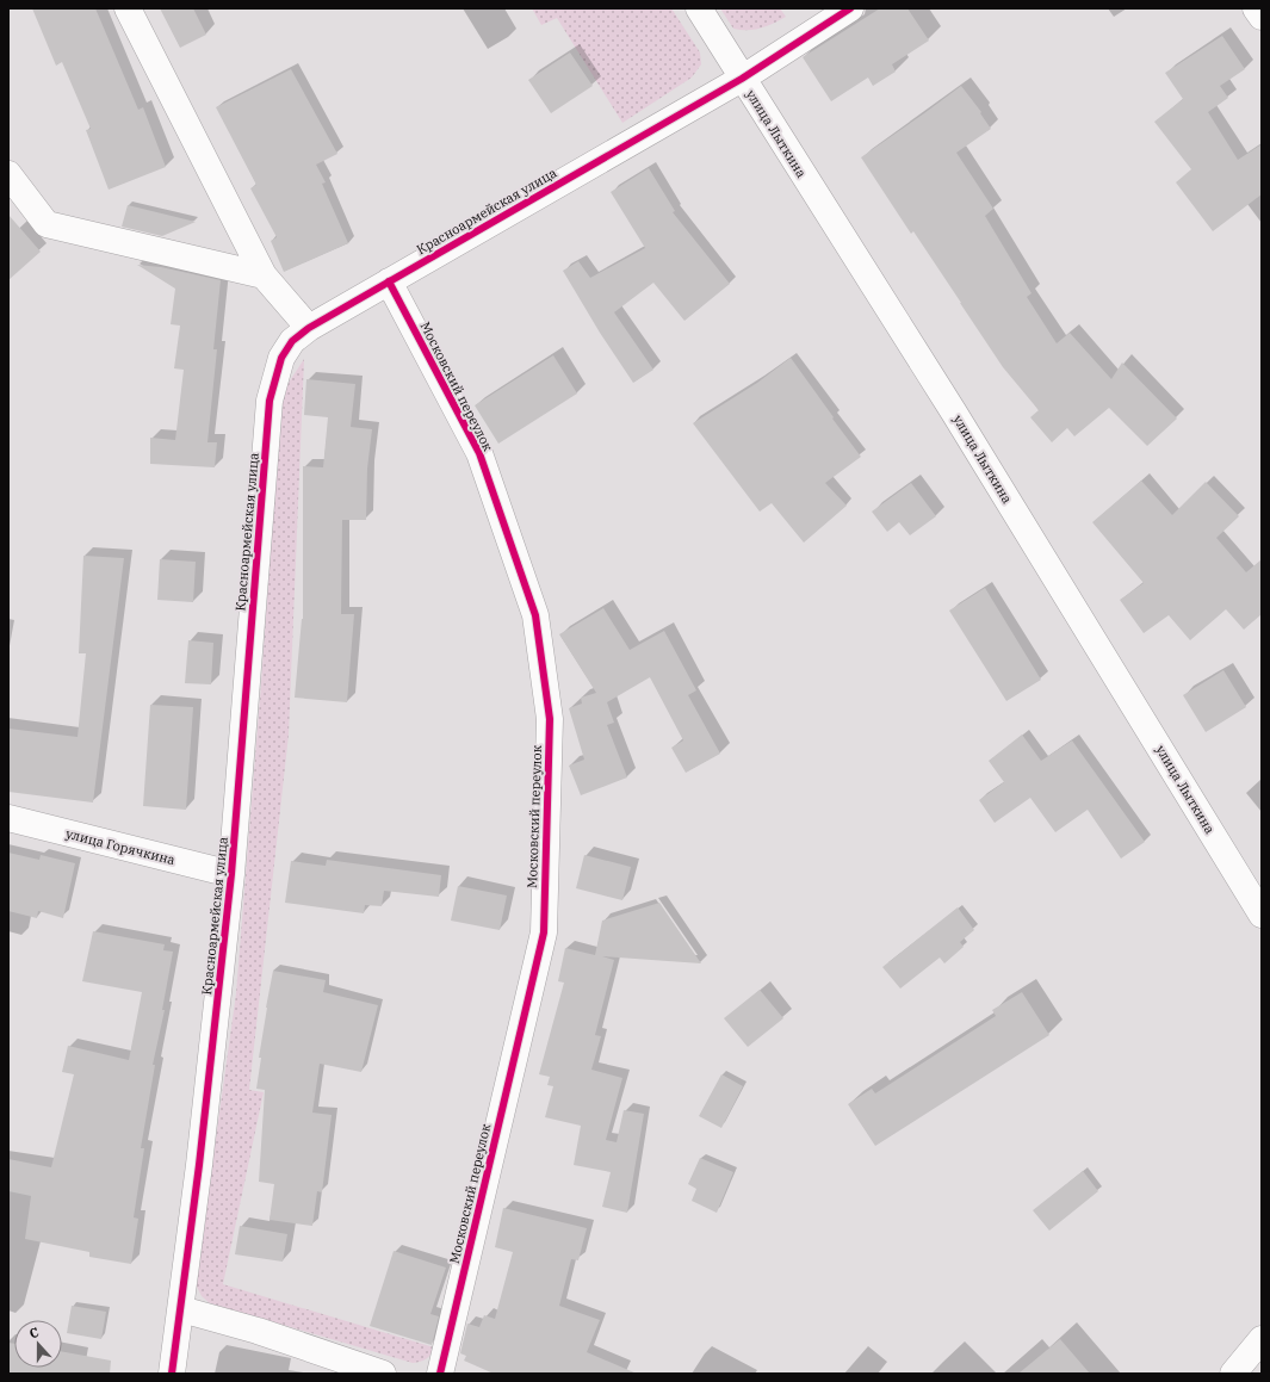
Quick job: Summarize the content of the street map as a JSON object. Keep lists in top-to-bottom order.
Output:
{
  "streets": {
    "street": [
      "улица Лыткина",
      "Красноармейская улица",
      "Московский переулок",
      "улица Горячкина"
    ]
  },
  "crossings": [
    ["улица Лыткина", "Красноармейская улица"],
    ["Красноармейская улица", "Московский переулок"],
    ["Красноармейская улица", "улица Горячкина"]
  ],
  "north": "top"
}
